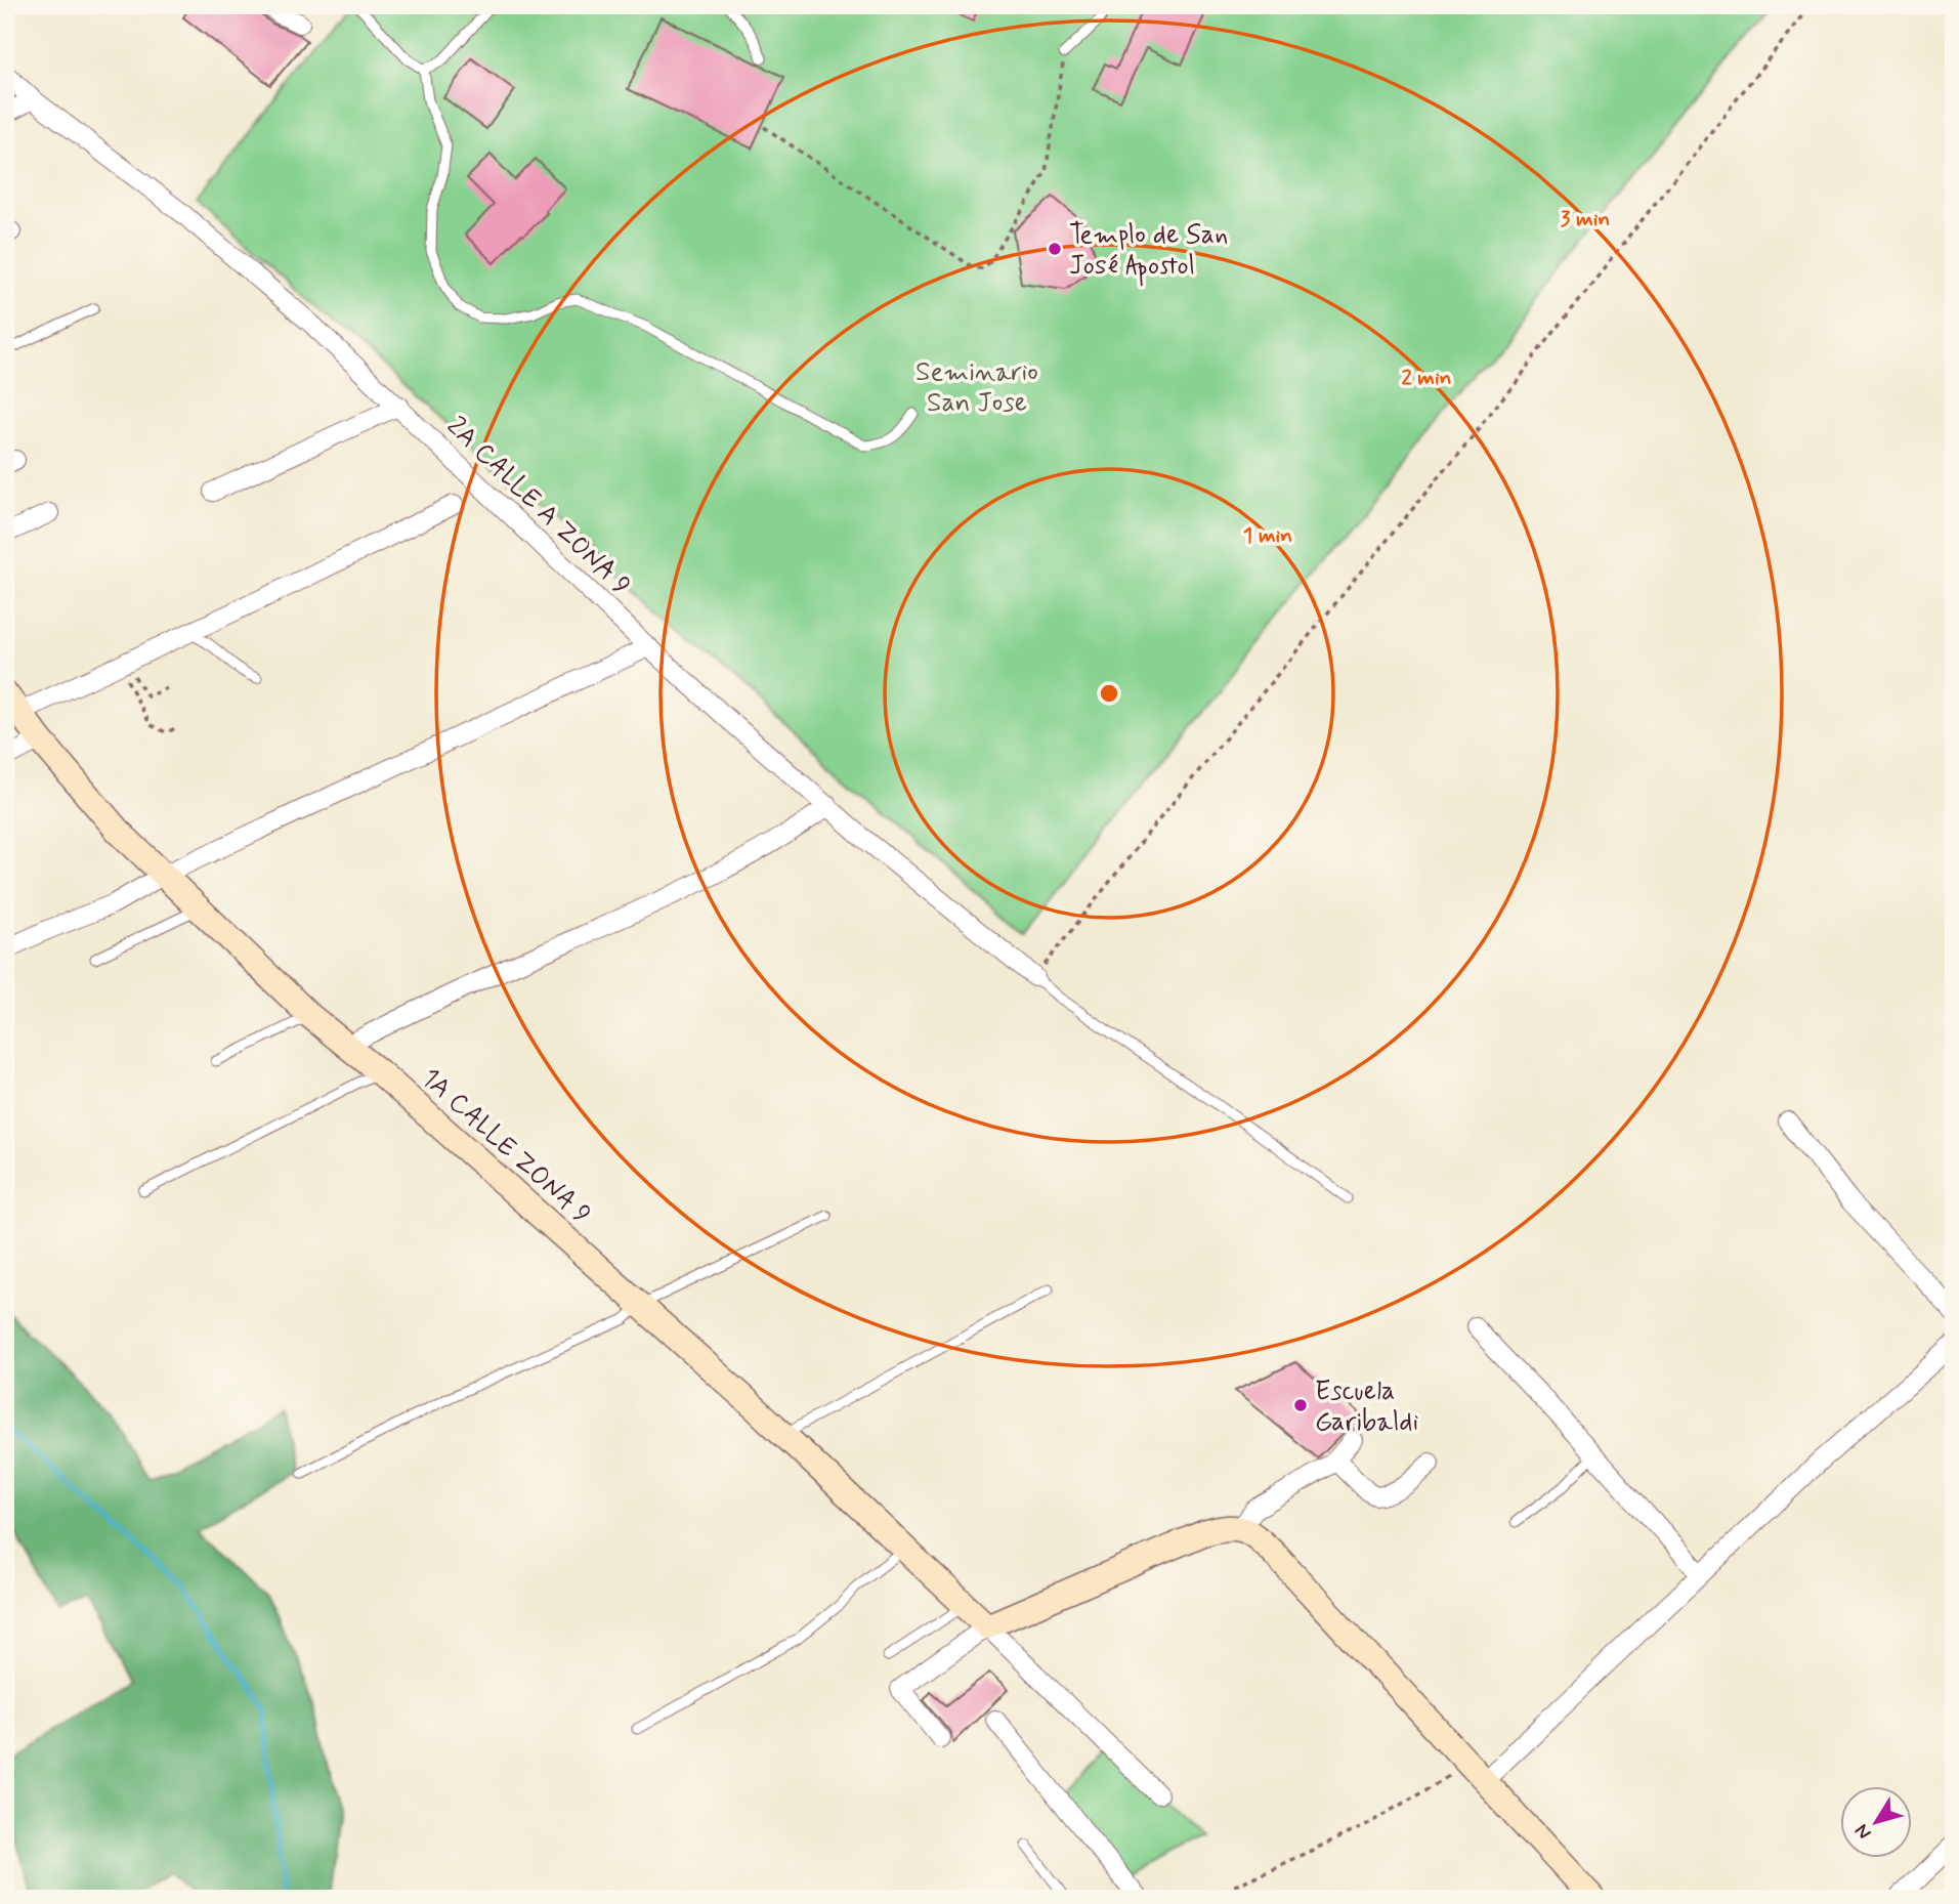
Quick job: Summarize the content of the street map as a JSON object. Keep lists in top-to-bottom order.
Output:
{
  "streets": {
    "street": ["2A CALLE A ZONA 9", "1A CALLE ZONA 9"]
  },
  "parks": ["Seminario San Jose"],
  "places": ["Templo de San José Apostol", "Escuela Garibaldi"],
  "north": "bottom left",
  "rings": ["3 min", "2 min", "1 min"]
}
